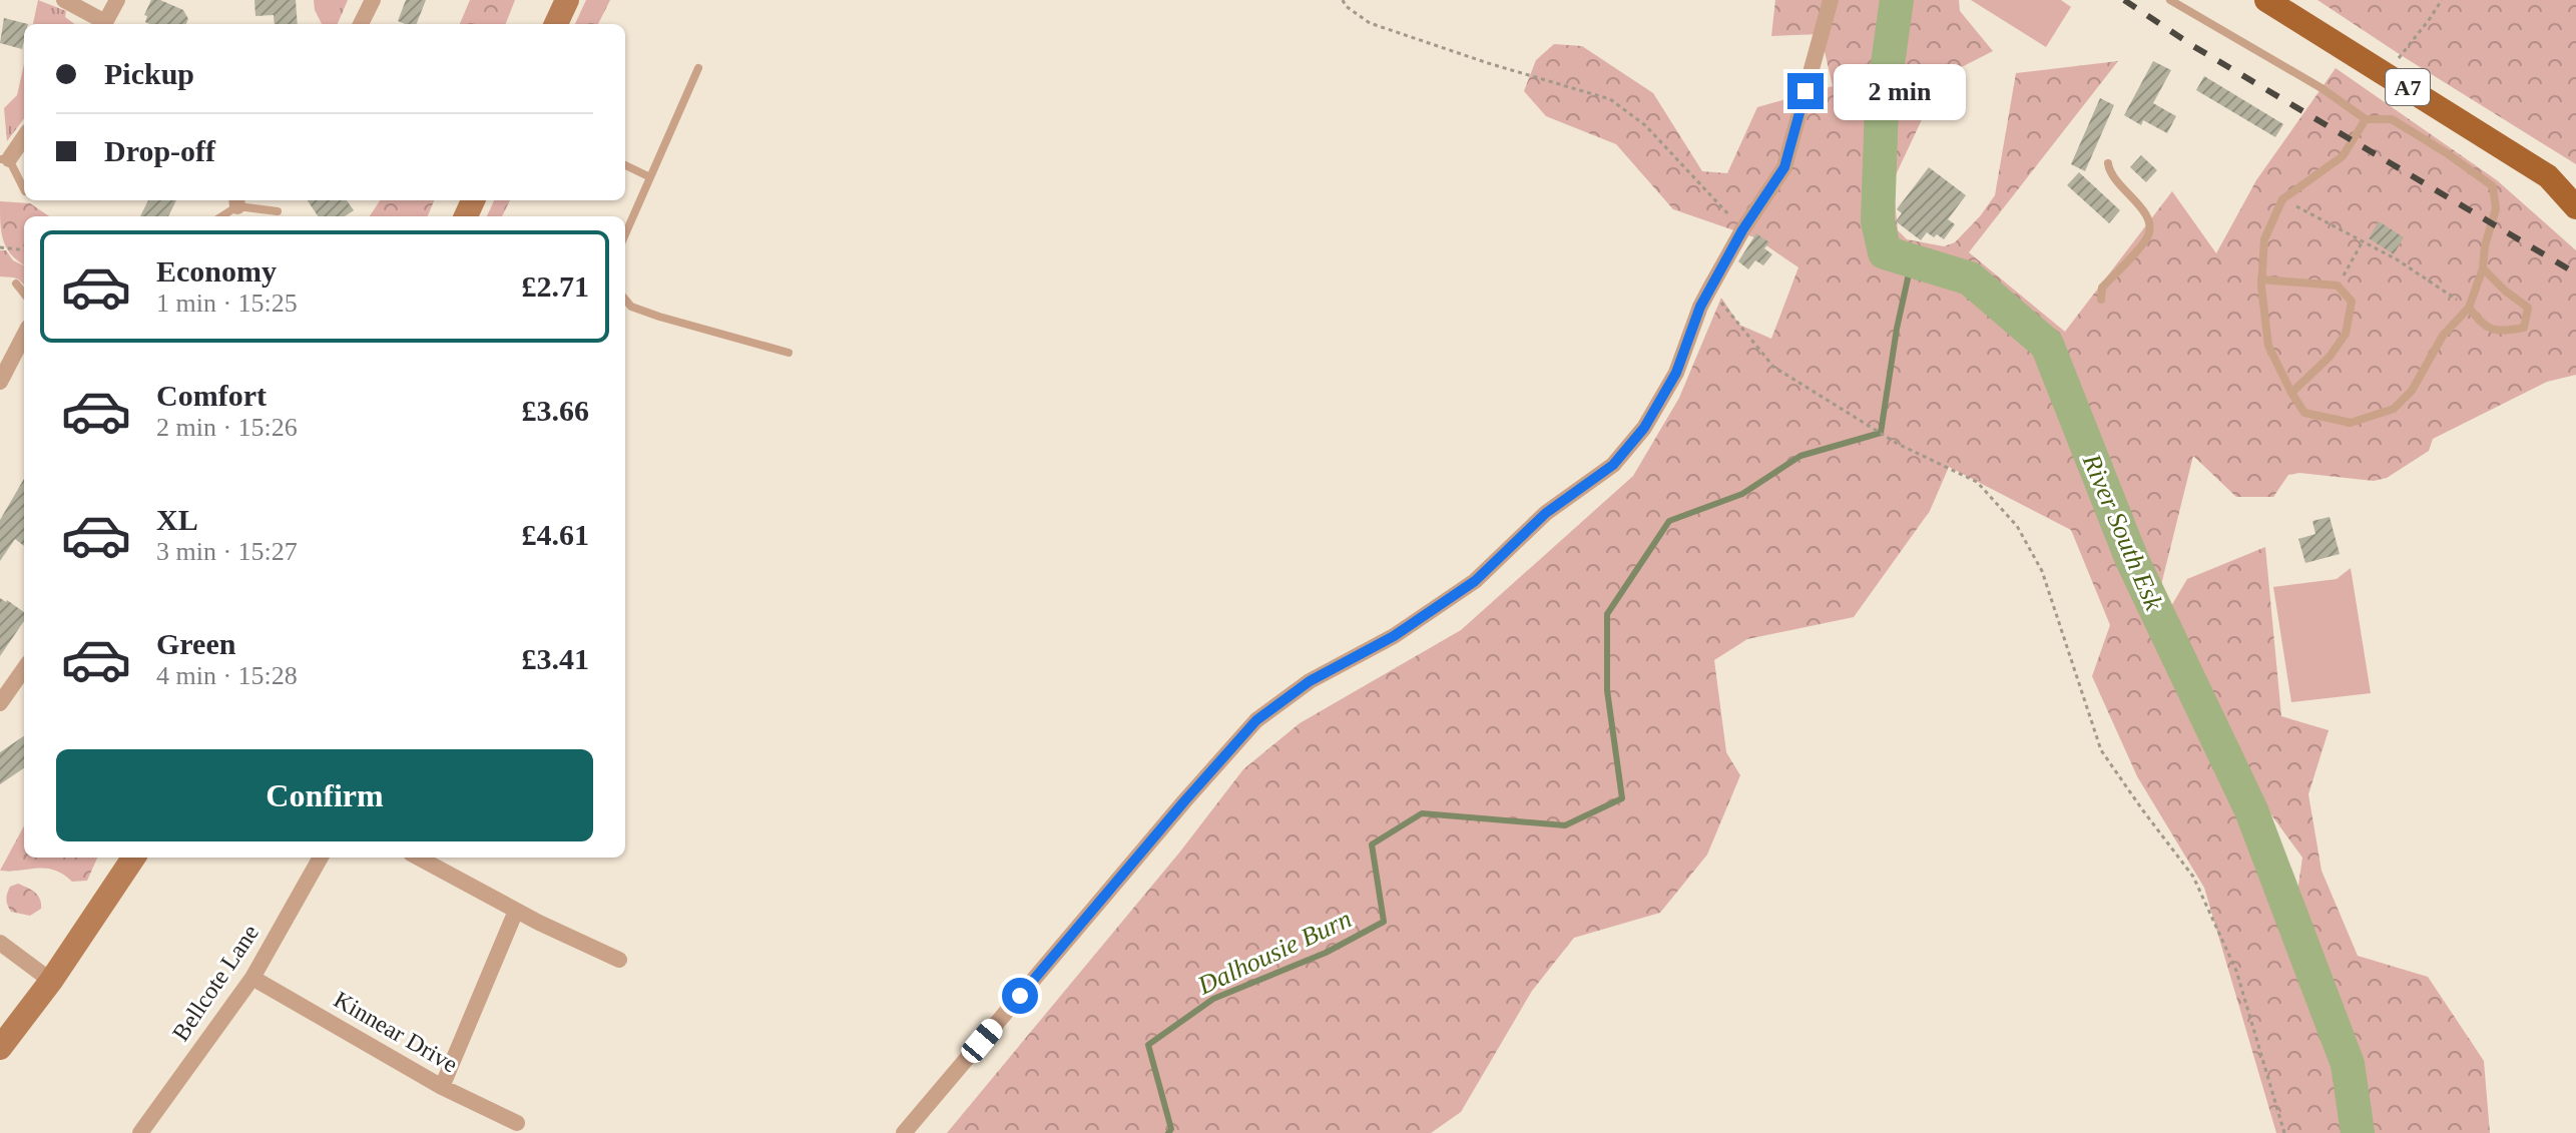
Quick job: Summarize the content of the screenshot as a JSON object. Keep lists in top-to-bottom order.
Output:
{
  "streets": {
    "main road": ["A7"],
    "street": ["Bellcote Lane", "Kinnear Drive"]
  },
  "crossings": [
    ["Bellcote Lane", "Kinnear Drive"]
  ],
  "water": ["River South Esk", "Dalhousie Burn"],
  "page": {
    "banner": ["Pickup", "Drop-off"],
    "bubble": "2 min",
    "list": [
      {
        "name": "Economy",
        "note": "1 min · 15:25",
        "value": "£2.71"
      },
      {
        "name": "Comfort",
        "note": "2 min · 15:26",
        "value": "£3.66"
      },
      {
        "name": "XL",
        "note": "3 min · 15:27",
        "value": "£4.61"
      },
      {
        "name": "Green",
        "note": "4 min · 15:28",
        "value": "£3.41"
      }
    ],
    "buttons": "Confirm"
  }
}
